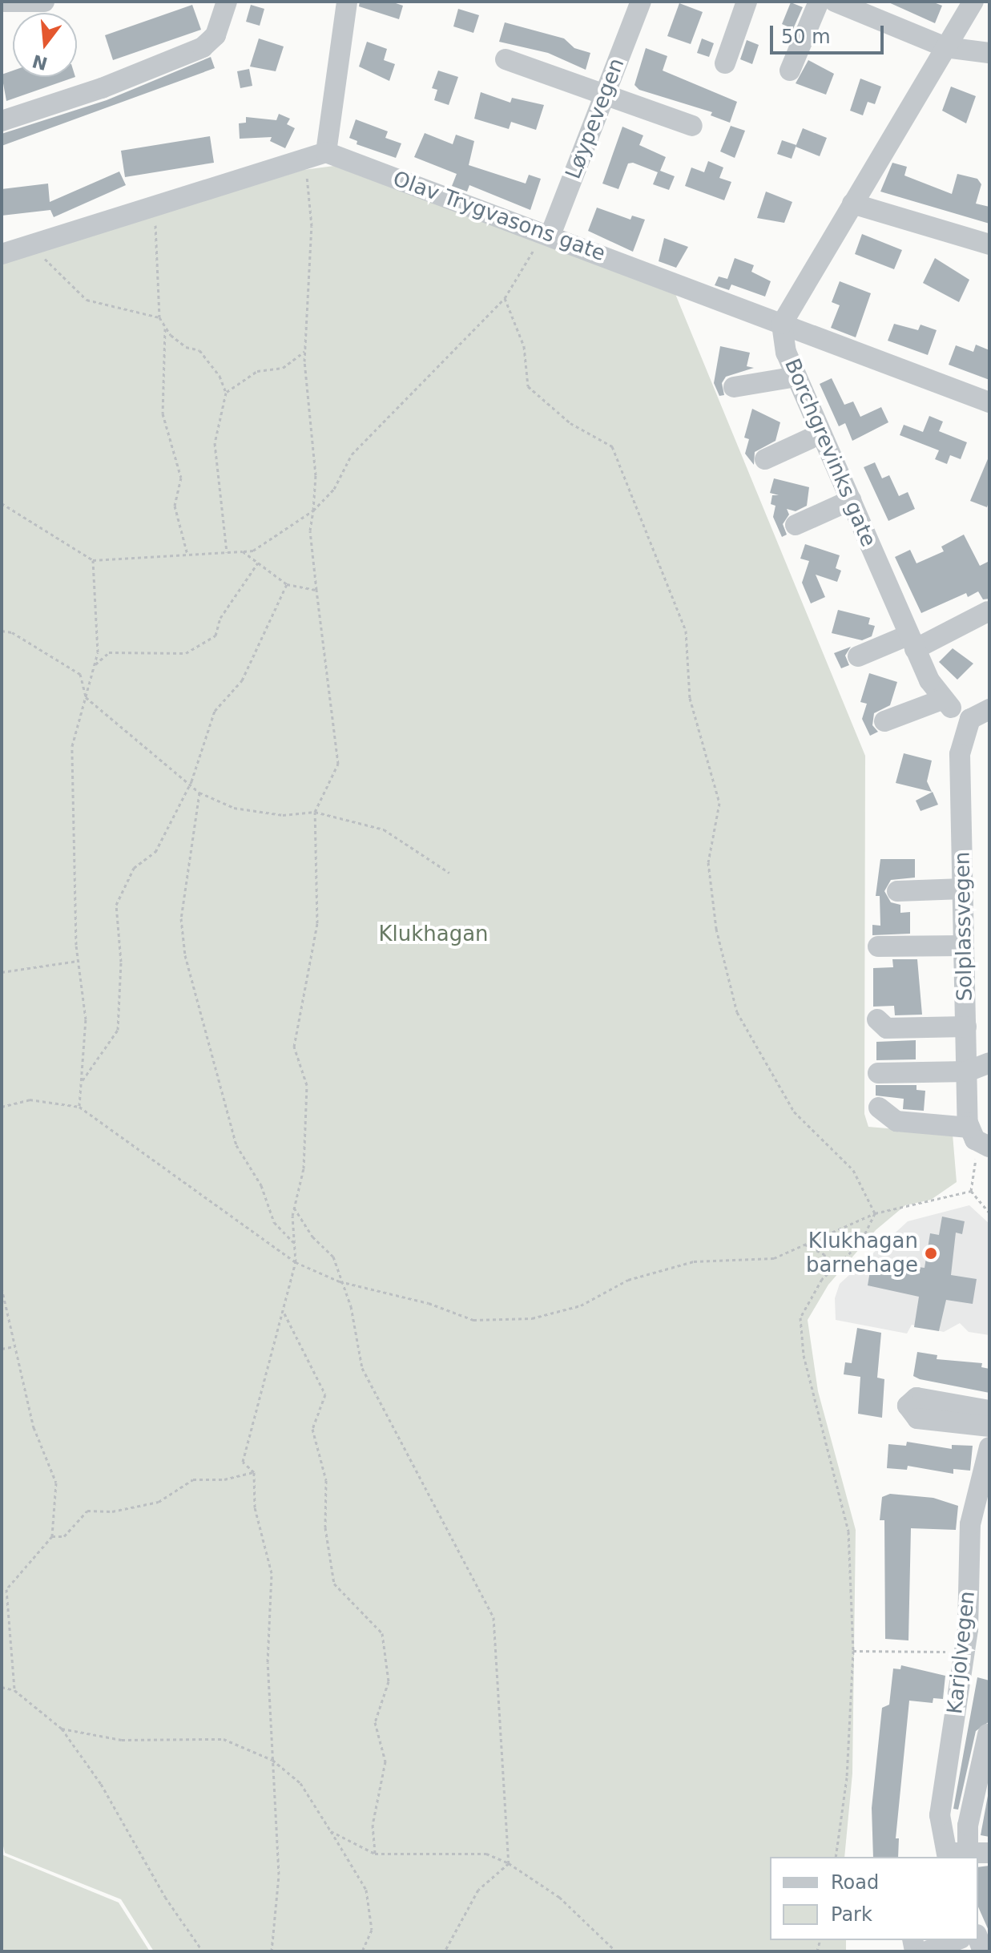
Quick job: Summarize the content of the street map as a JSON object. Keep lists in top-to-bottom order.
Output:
{
  "streets": {
    "street": [
      "Løypevegen",
      "Olav Trygvasons gate",
      "Borchgrevinks gate",
      "Solplassvegen",
      "Karjolvegen"
    ]
  },
  "crossings": [
    ["Løypevegen", "Olav Trygvasons gate"],
    ["Olav Trygvasons gate", "Borchgrevinks gate"]
  ],
  "parks": ["Klukhagan"],
  "places": ["Klukhagan barnehage"],
  "legend": ["Road", "Park"],
  "scale_bar": "50 m",
  "north": "bottom"
}
